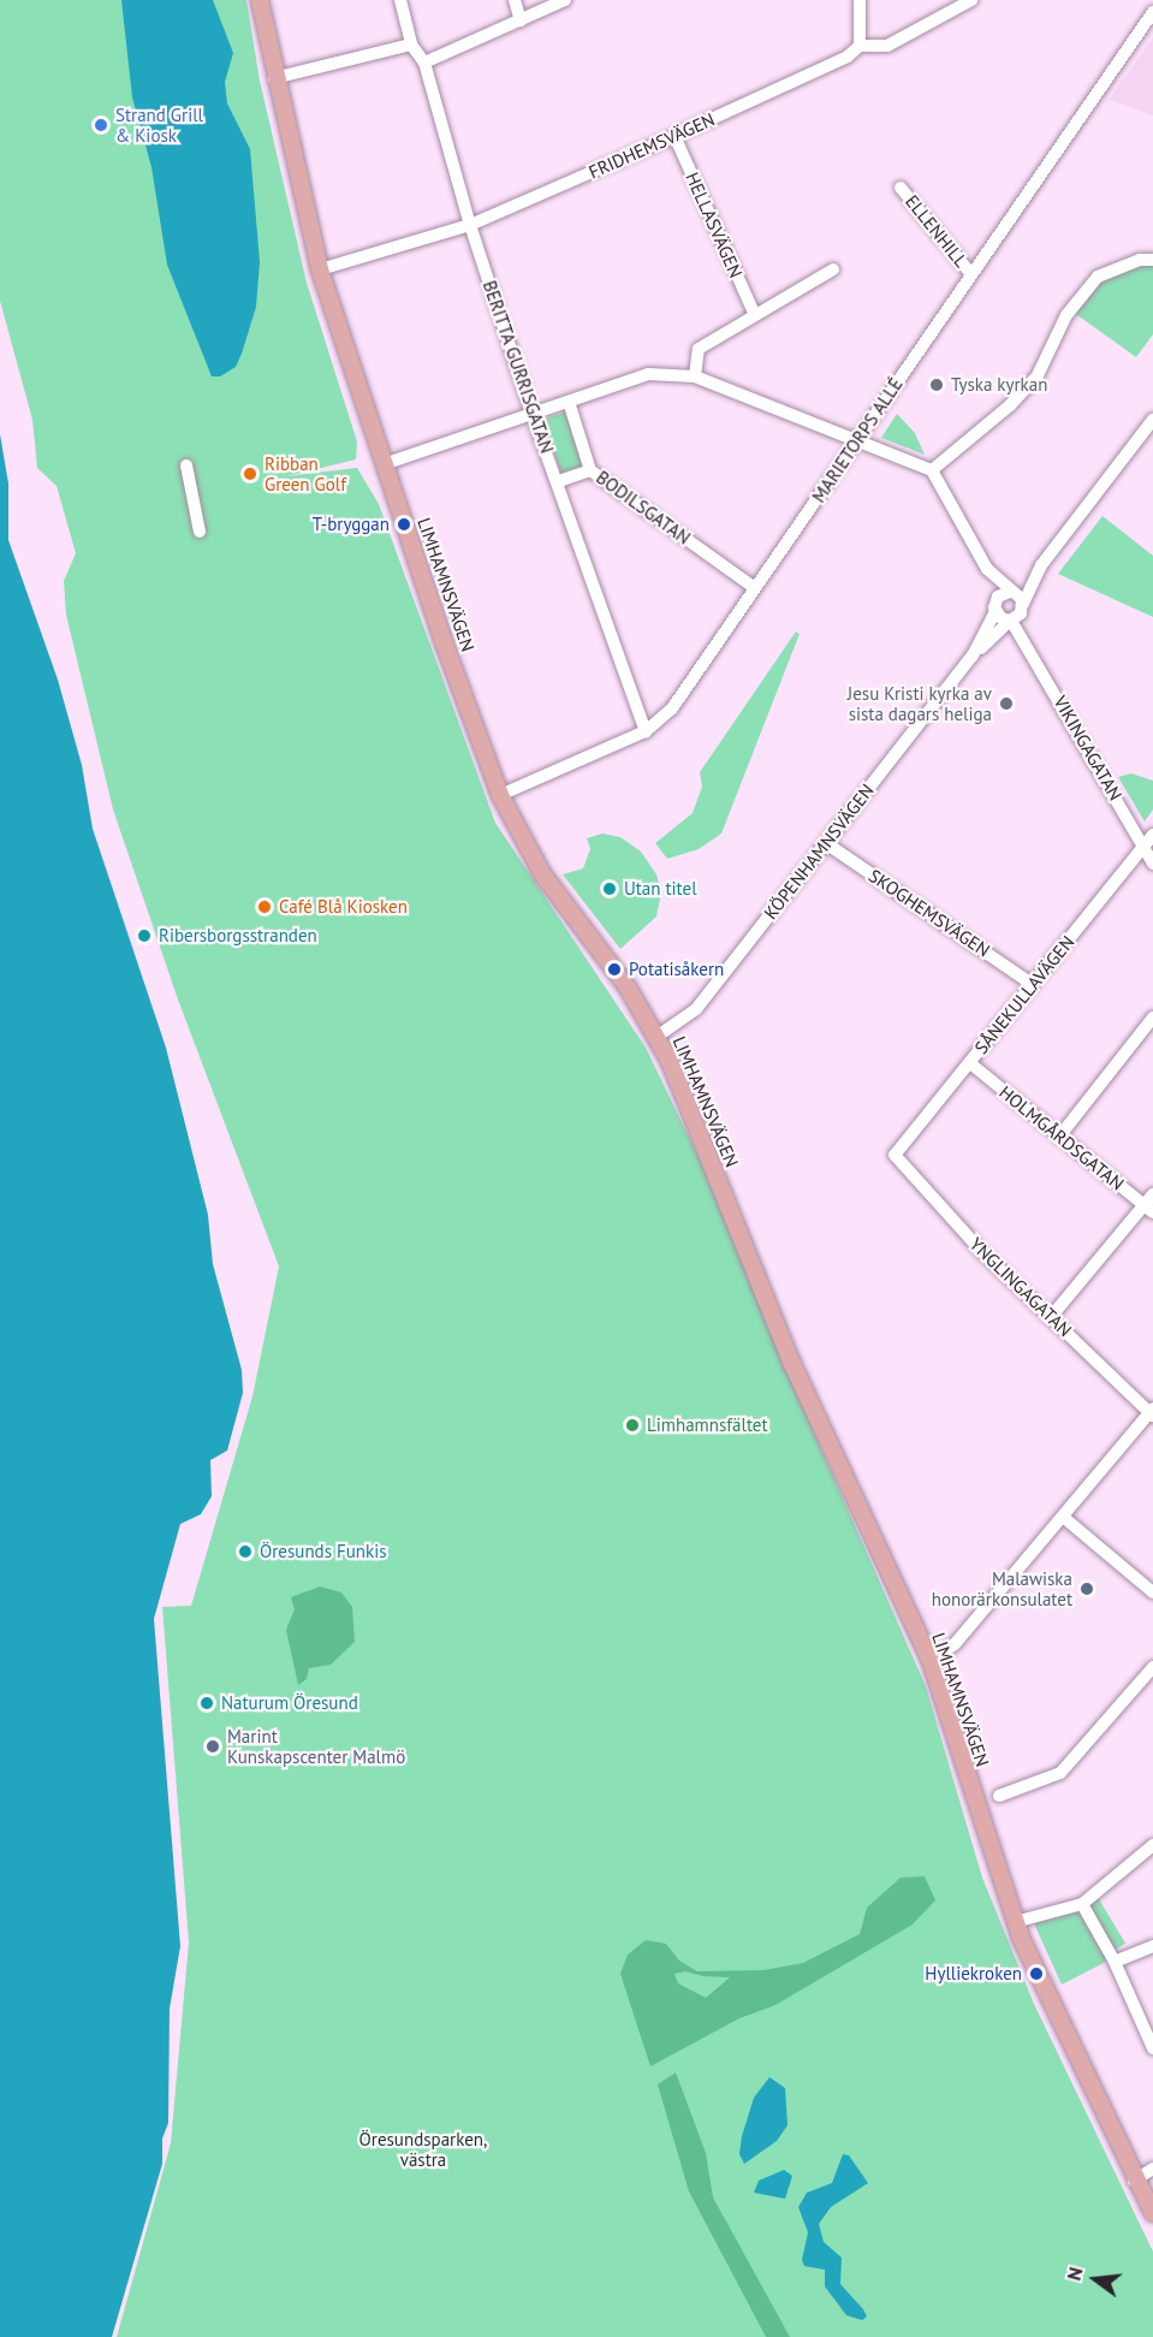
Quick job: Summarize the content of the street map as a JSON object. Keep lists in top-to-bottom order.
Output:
{
  "streets": {
    "main road": ["LIMHAMNSVÄGEN"],
    "street": [
      "FRIDHEMSVÄGEN",
      "HELLASVÄGEN",
      "ELLENHILL",
      "BERITTA GURRISGATAN",
      "MARIETORPS ALLÉ",
      "BODILSGATAN",
      "VIKINGAGATAN",
      "KÖPENHAMNSVÄGEN",
      "SKOGHEMSVÄGEN",
      "SÅNEKULLAVÄGEN",
      "HOLMGÅRDSGATAN",
      "YNGLINGAGATAN"
    ]
  },
  "crossings": [
    ["FRIDHEMSVÄGEN", "HELLASVÄGEN"],
    ["FRIDHEMSVÄGEN", "BERITTA GURRISGATAN"],
    ["FRIDHEMSVÄGEN", "LIMHAMNSVÄGEN"],
    ["ELLENHILL", "MARIETORPS ALLÉ"],
    ["BERITTA GURRISGATAN", "MARIETORPS ALLÉ"],
    ["MARIETORPS ALLÉ", "BODILSGATAN"],
    ["MARIETORPS ALLÉ", "LIMHAMNSVÄGEN"],
    ["LIMHAMNSVÄGEN", "KÖPENHAMNSVÄGEN"],
    ["VIKINGAGATAN", "KÖPENHAMNSVÄGEN"],
    ["VIKINGAGATAN", "SÅNEKULLAVÄGEN"],
    ["KÖPENHAMNSVÄGEN", "SKOGHEMSVÄGEN"],
    ["SKOGHEMSVÄGEN", "SÅNEKULLAVÄGEN"],
    ["SÅNEKULLAVÄGEN", "HOLMGÅRDSGATAN"],
    ["SÅNEKULLAVÄGEN", "YNGLINGAGATAN"]
  ],
  "parks": ["Öresundsparken, västra"],
  "places": [
    "Strand Grill & Kiosk",
    "Tyska kyrkan",
    "Ribban Green Golf",
    "T-bryggan",
    "Jesu Kristi kyrka av sista dagars heliga",
    "Utan titel",
    "Café Blå Kiosken",
    "Ribersborgsstranden",
    "Potatisåkern",
    "Limhamnsfältet",
    "Öresunds Funkis",
    "Malawiska honorärkonsulatet",
    "Naturum Öresund",
    "Marint Kunskapscenter Malmö",
    "Hylliekroken"
  ],
  "north": "left"
}
